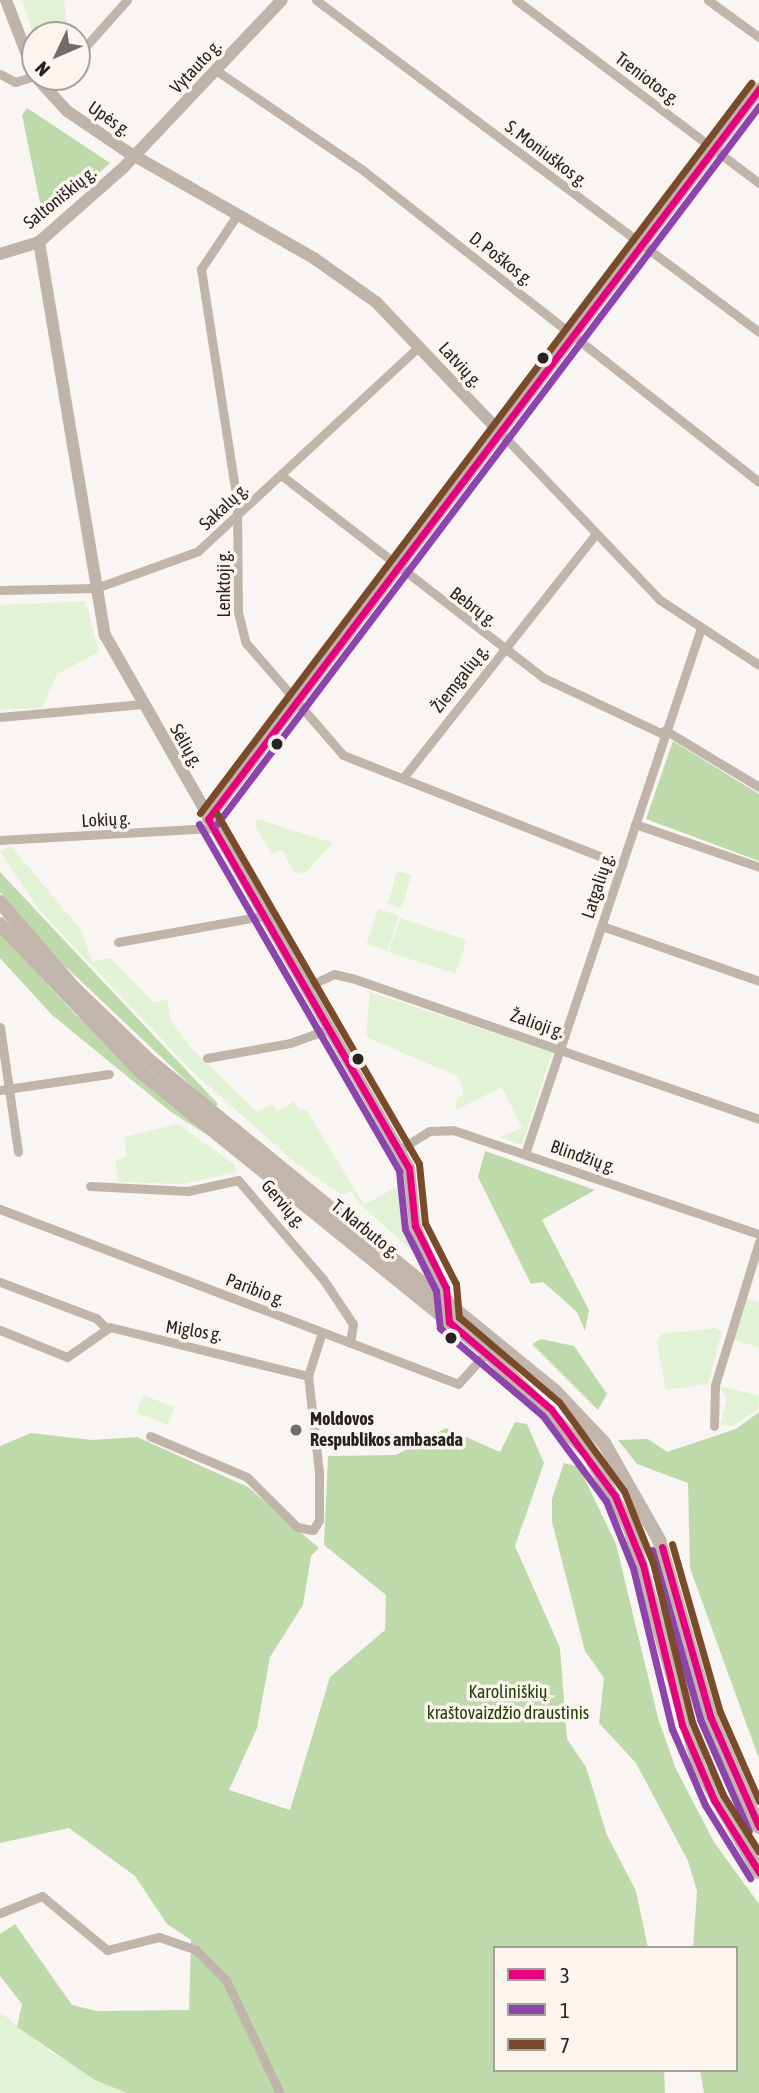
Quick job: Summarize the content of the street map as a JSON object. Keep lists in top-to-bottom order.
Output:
{
  "streets": {
    "main road": ["T. Narbuto g."],
    "street": [
      "Vytauto g.",
      "Treniotos g.",
      "Upės g.",
      "S. Moniuškos g.",
      "Saltoniškių g.",
      "D. Poškos g.",
      "Latvių g.",
      "Sakalų g.",
      "Lenktoji g.",
      "Bebrų g.",
      "Žiemgalių g.",
      "Sėlių g.",
      "Lokių g.",
      "Latgalių g.",
      "Žalioji g.",
      "Blindžių g.",
      "Gervių g.",
      "Paribio g.",
      "Miglos g."
    ]
  },
  "crossings": [
    ["Vytauto g.", "Upės g."],
    ["Vytauto g.", "Saltoniškių g."],
    ["Vytauto g.", "D. Poškos g."],
    ["Vytauto g.", "Latvių g."],
    ["Upės g.", "Saltoniškių g."],
    ["Upės g.", "Latvių g."],
    ["Saltoniškių g.", "Latvių g."],
    ["Saltoniškių g.", "Sėlių g."],
    ["Latvių g.", "Sakalų g."],
    ["Latvių g.", "Lenktoji g."],
    ["Latvių g.", "Žiemgalių g."],
    ["Latvių g.", "Latgalių g."],
    ["Sakalų g.", "Lenktoji g."],
    ["Sakalų g.", "Bebrų g."],
    ["Sakalų g.", "Sėlių g."],
    ["Lenktoji g.", "Žiemgalių g."],
    ["Lenktoji g.", "Latgalių g."],
    ["Bebrų g.", "Žiemgalių g."],
    ["Bebrų g.", "Latgalių g."],
    ["Sėlių g.", "Lokių g."],
    ["Sėlių g.", "Žalioji g."],
    ["Sėlių g.", "Blindžių g."],
    ["Sėlių g.", "T. Narbuto g."],
    ["Latgalių g.", "Žalioji g."],
    ["Latgalių g.", "Blindžių g."],
    ["Gervių g.", "Paribio g."],
    ["T. Narbuto g.", "Paribio g."]
  ],
  "parks": ["Karoliniškių kraštovaizdžio draustinis"],
  "places": ["Moldovos Respublikos ambasada"],
  "lines": ["transit line 7", "transit line 3", "transit line 1"],
  "legend": ["3", "1", "7"],
  "north": "bottom left"
}
